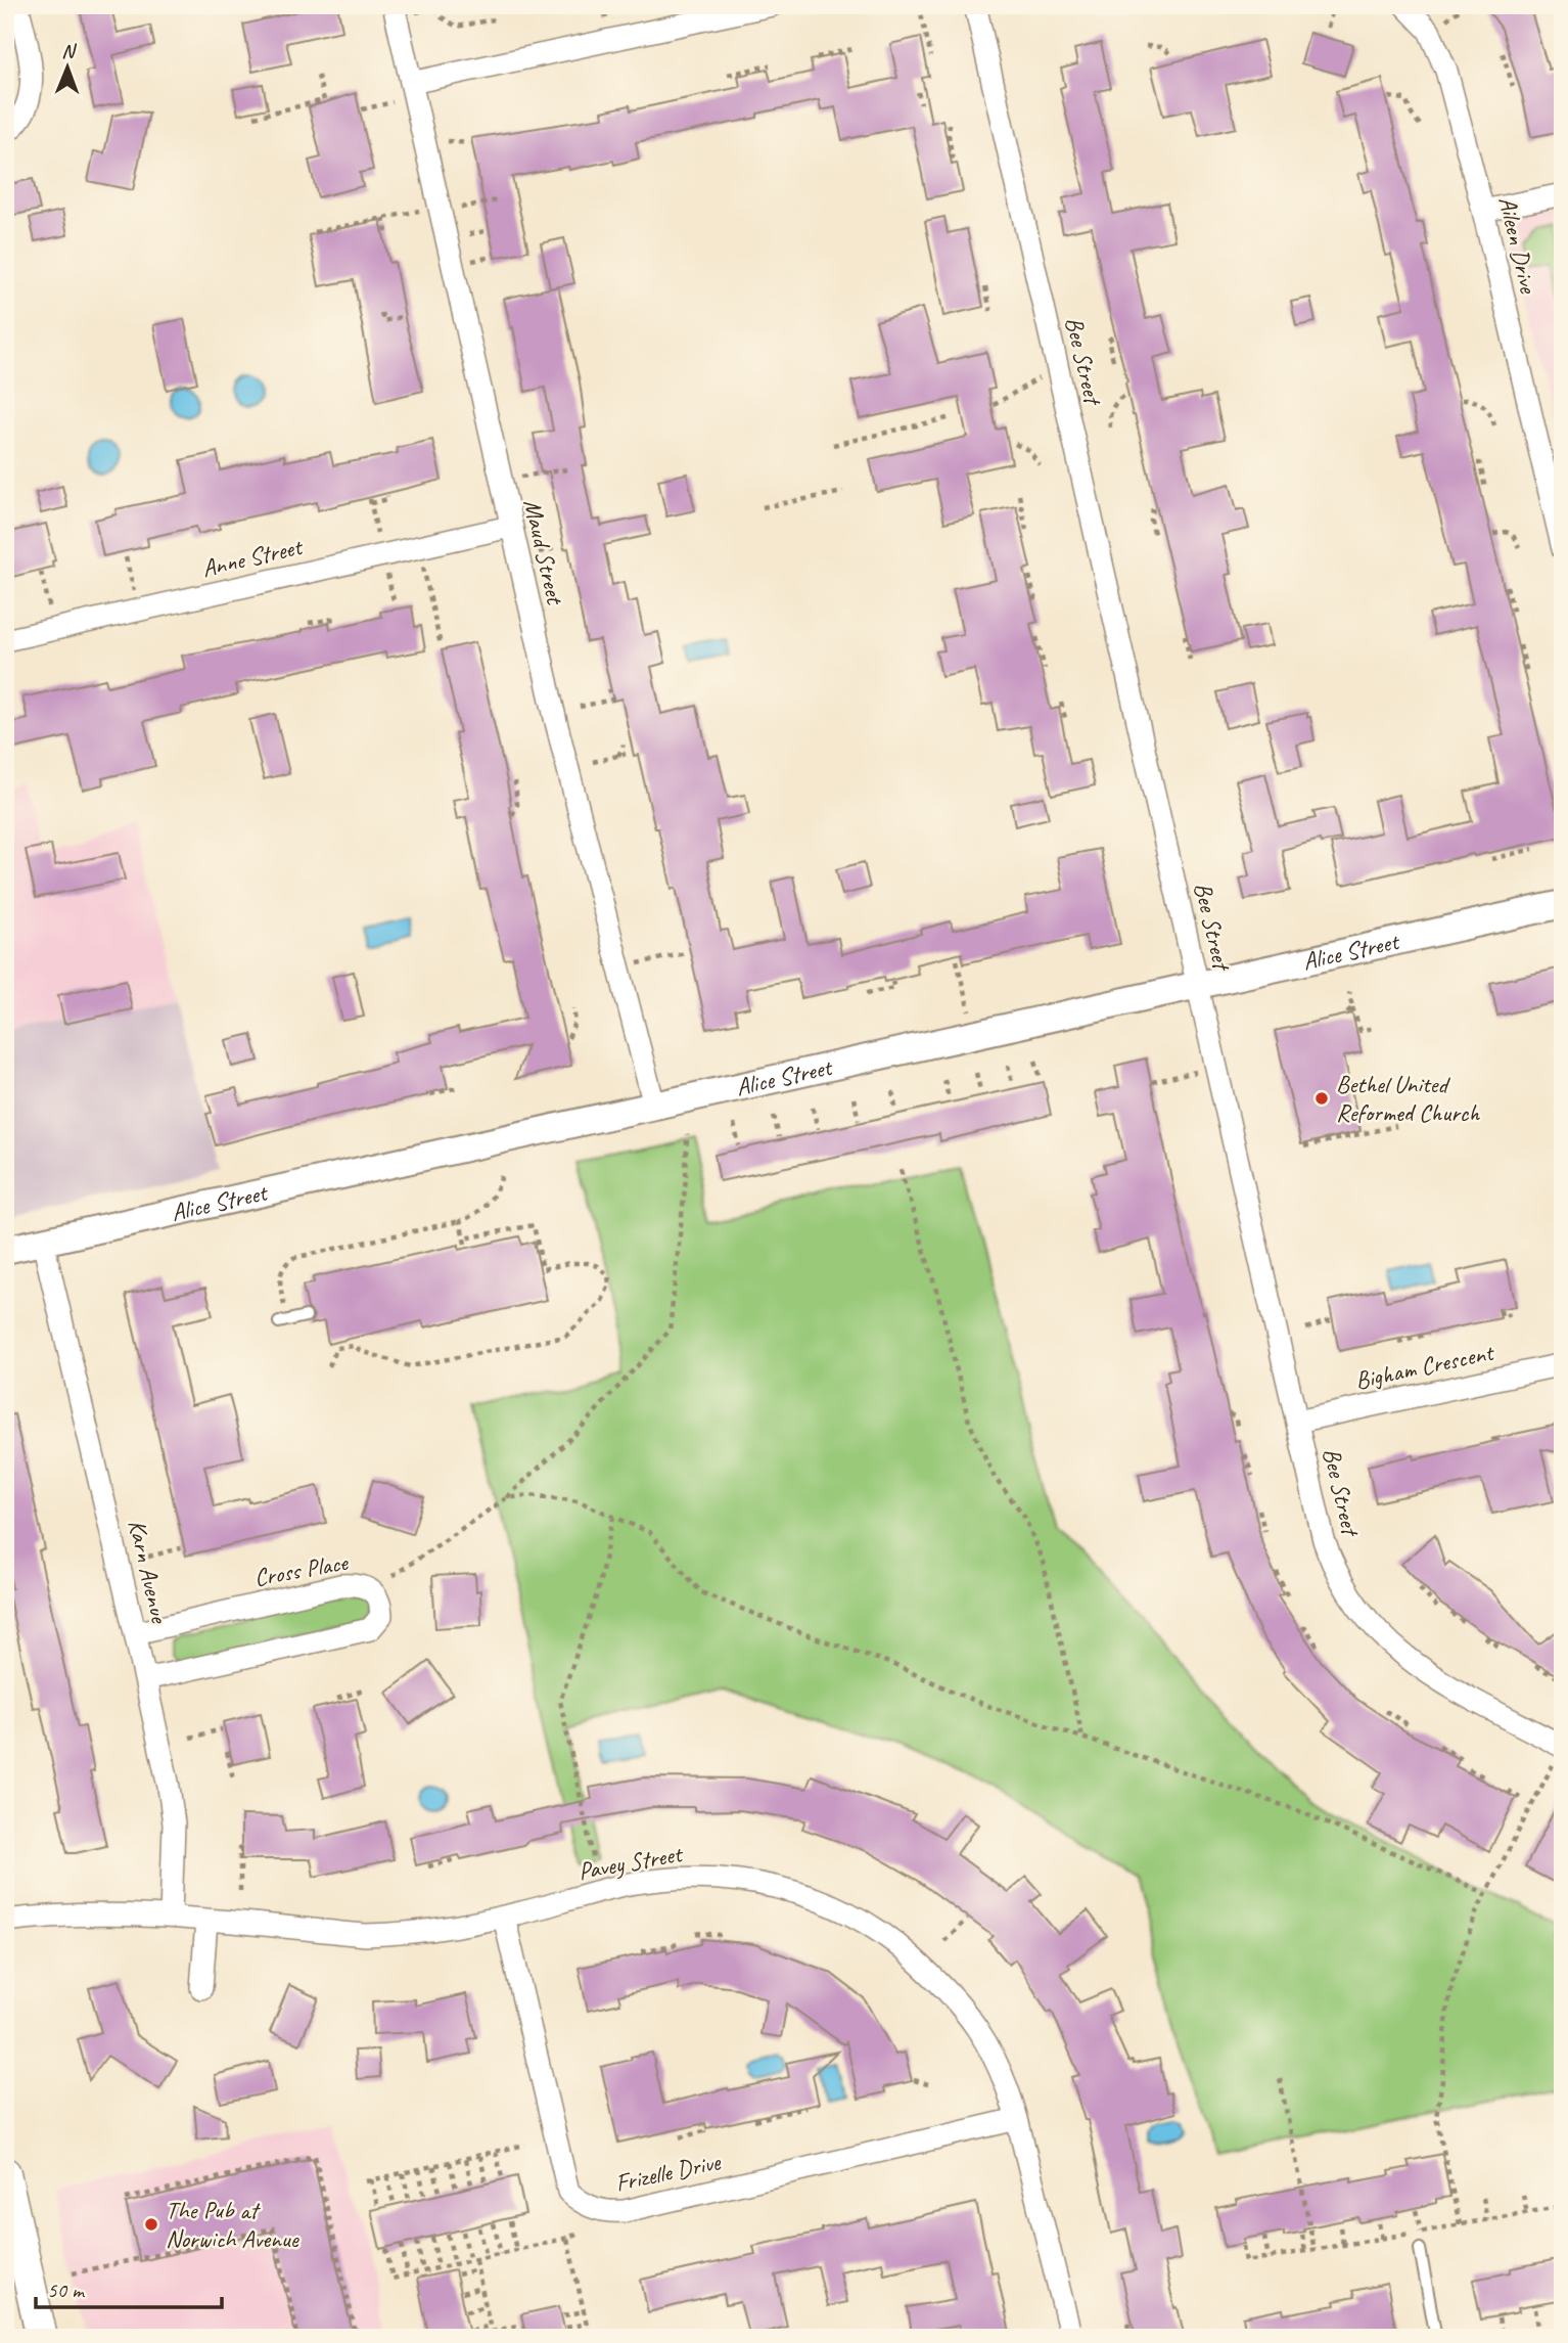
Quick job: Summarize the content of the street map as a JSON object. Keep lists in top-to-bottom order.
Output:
{
  "streets": {
    "street": [
      "Aileen Drive",
      "Bee Street",
      "Maud Street",
      "Anne Street",
      "Alice Street",
      "Bigham Crescent",
      "Cross Place",
      "Karn Avenue",
      "Pavey Street",
      "Frizelle Drive"
    ]
  },
  "crossings": [
    ["Bee Street", "Alice Street"],
    ["Bee Street", "Bigham Crescent"],
    ["Maud Street", "Anne Street"],
    ["Maud Street", "Alice Street"],
    ["Alice Street", "Karn Avenue"],
    ["Cross Place", "Karn Avenue"],
    ["Karn Avenue", "Pavey Street"],
    ["Pavey Street", "Frizelle Drive"]
  ],
  "places": ["Bethel United Reformed Church", "The Pub at Norwich Avenue"],
  "scale_bar": "50 m",
  "north": "top"
}
